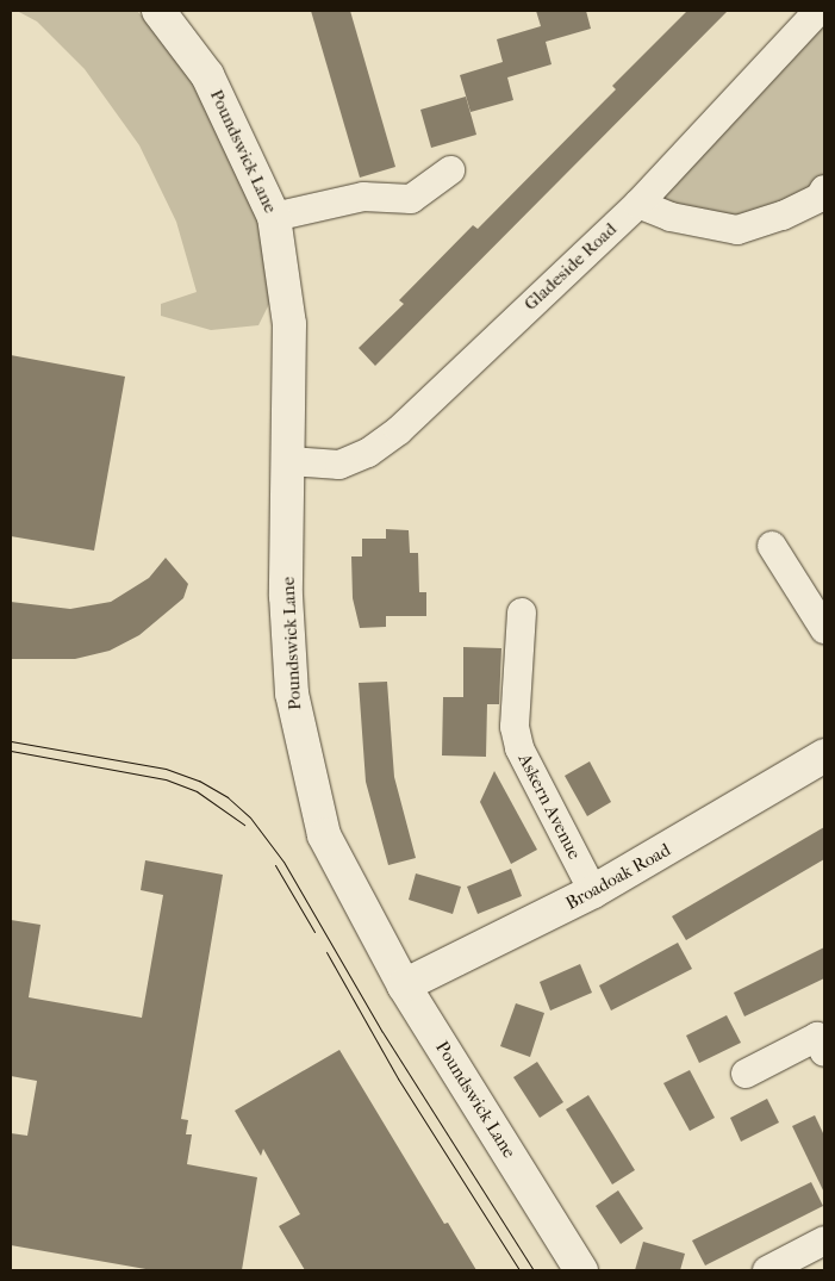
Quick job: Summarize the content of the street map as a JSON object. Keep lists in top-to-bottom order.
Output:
{
  "streets": {
    "street": [
      "Poundswick Lane",
      "Gladeside Road",
      "Askern Avenue",
      "Broadoak Road"
    ]
  },
  "crossings": [
    ["Poundswick Lane", "Gladeside Road"],
    ["Poundswick Lane", "Broadoak Road"],
    ["Askern Avenue", "Broadoak Road"]
  ]
}
